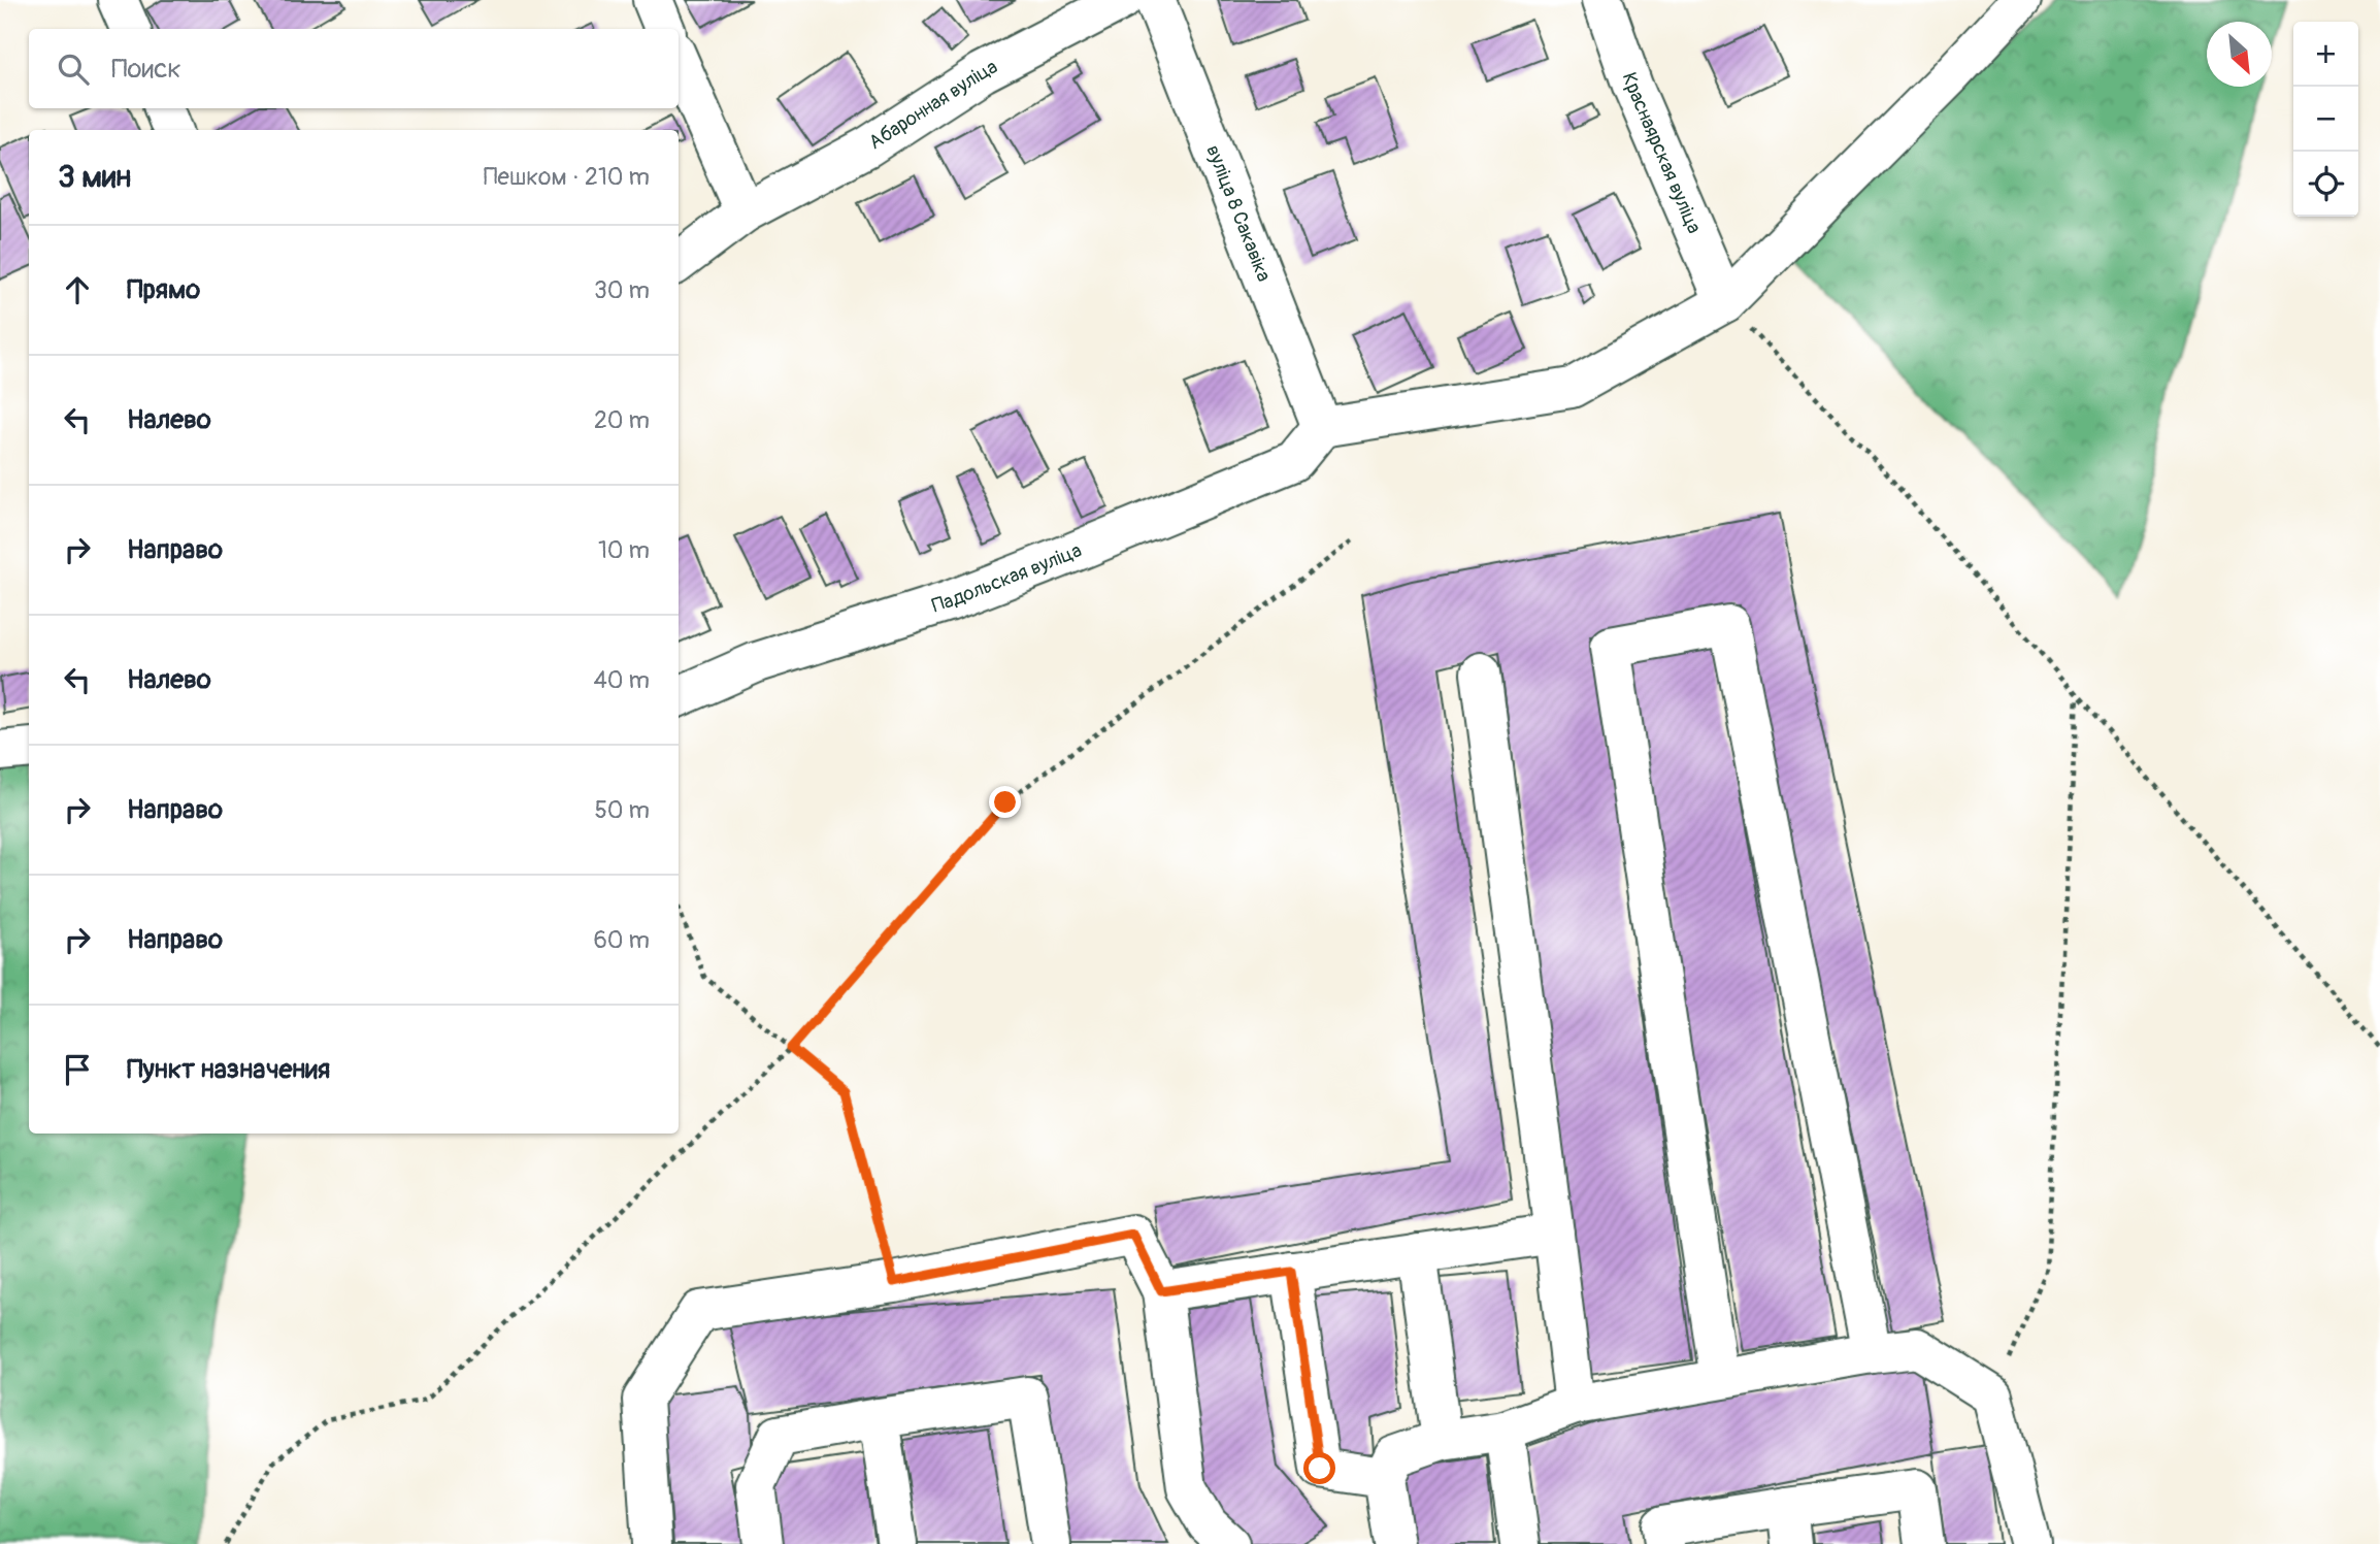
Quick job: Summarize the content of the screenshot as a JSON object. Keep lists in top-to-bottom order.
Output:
{
  "streets": {
    "street": [
      "Абаронная вуліца",
      "Краснаярская вуліца",
      "вуліца 8 Сакавіка",
      "Падольская вуліца"
    ]
  },
  "crossings": [
    ["вуліца 8 Сакавіка", "Падольская вуліца"]
  ],
  "north": "bottom right",
  "page": {
    "map_buttons": ["+", "−"],
    "search": "Поиск",
    "heading": ["3 мин", "Пешком · 210 m"],
    "list": [
      ["Прямо", "30 m"],
      ["Налево", "20 m"],
      ["Направо", "10 m"],
      ["Налево", "40 m"],
      ["Направо", "50 m"],
      ["Направо", "60 m"],
      "Пункт назначения"
    ]
  }
}
